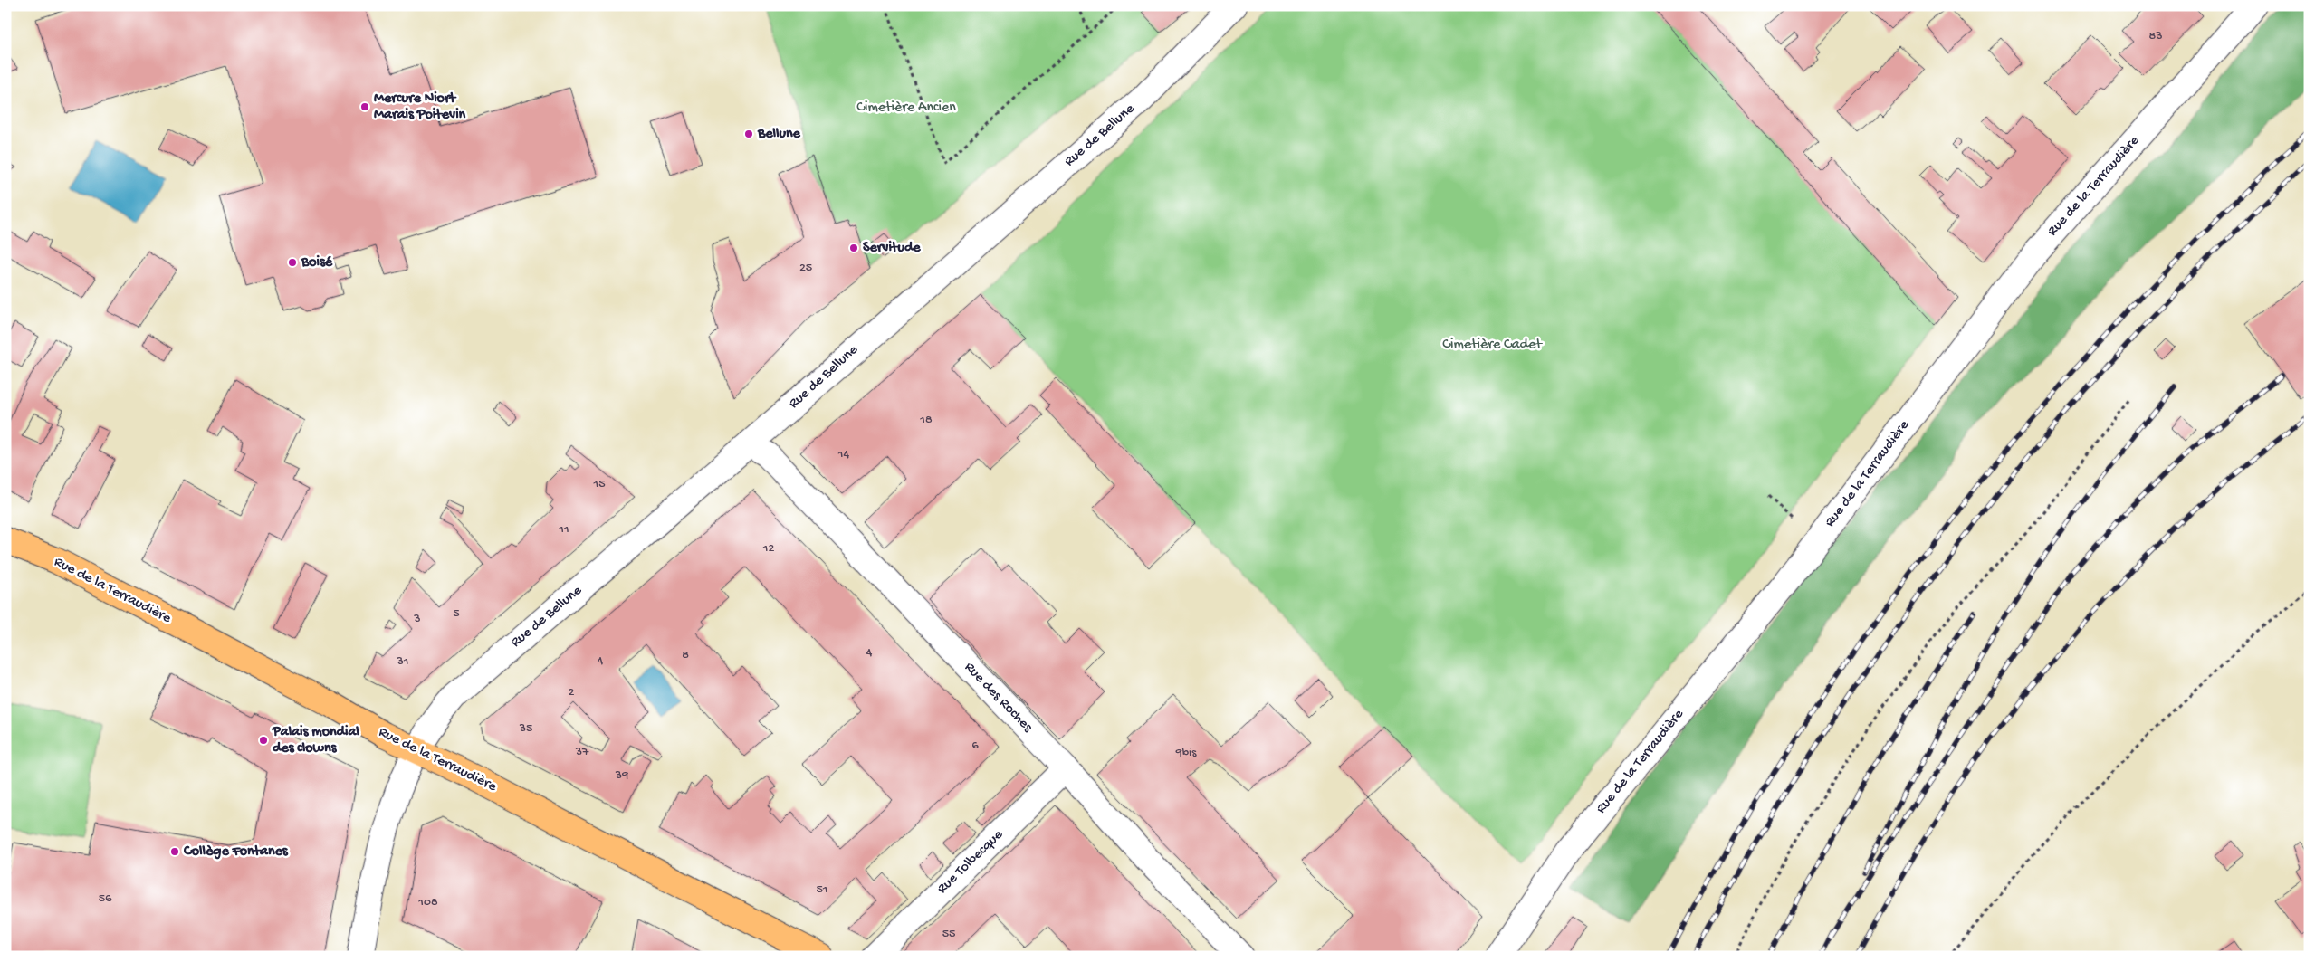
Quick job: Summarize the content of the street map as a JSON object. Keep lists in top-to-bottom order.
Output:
{
  "streets": {
    "main road": ["Rue de la Terraudière"],
    "street": ["Rue de Bellune", "Rue des Roches", "Rue Tolbecque"]
  },
  "crossings": [
    ["Rue de Bellune", "Rue de la Terraudière"],
    ["Rue de Bellune", "Rue des Roches"],
    ["Rue des Roches", "Rue Tolbecque"]
  ],
  "parks": ["Cimetière Ancien", "Cimetière Cadet"],
  "places": [
    "Mercure Niort Marais Poitevin",
    "Bellune",
    "Servitude",
    "Boisé",
    "Palais mondial des clowns",
    "Collège Fontanes"
  ],
  "house_numbers": [
    "83",
    "25",
    "18",
    "14",
    "15",
    "11",
    "12",
    "5",
    "3",
    "4",
    "8",
    "4",
    "31",
    "2",
    "35",
    "6",
    "37",
    "9bis",
    "39",
    "51",
    "56",
    "108",
    "55"
  ]
}
